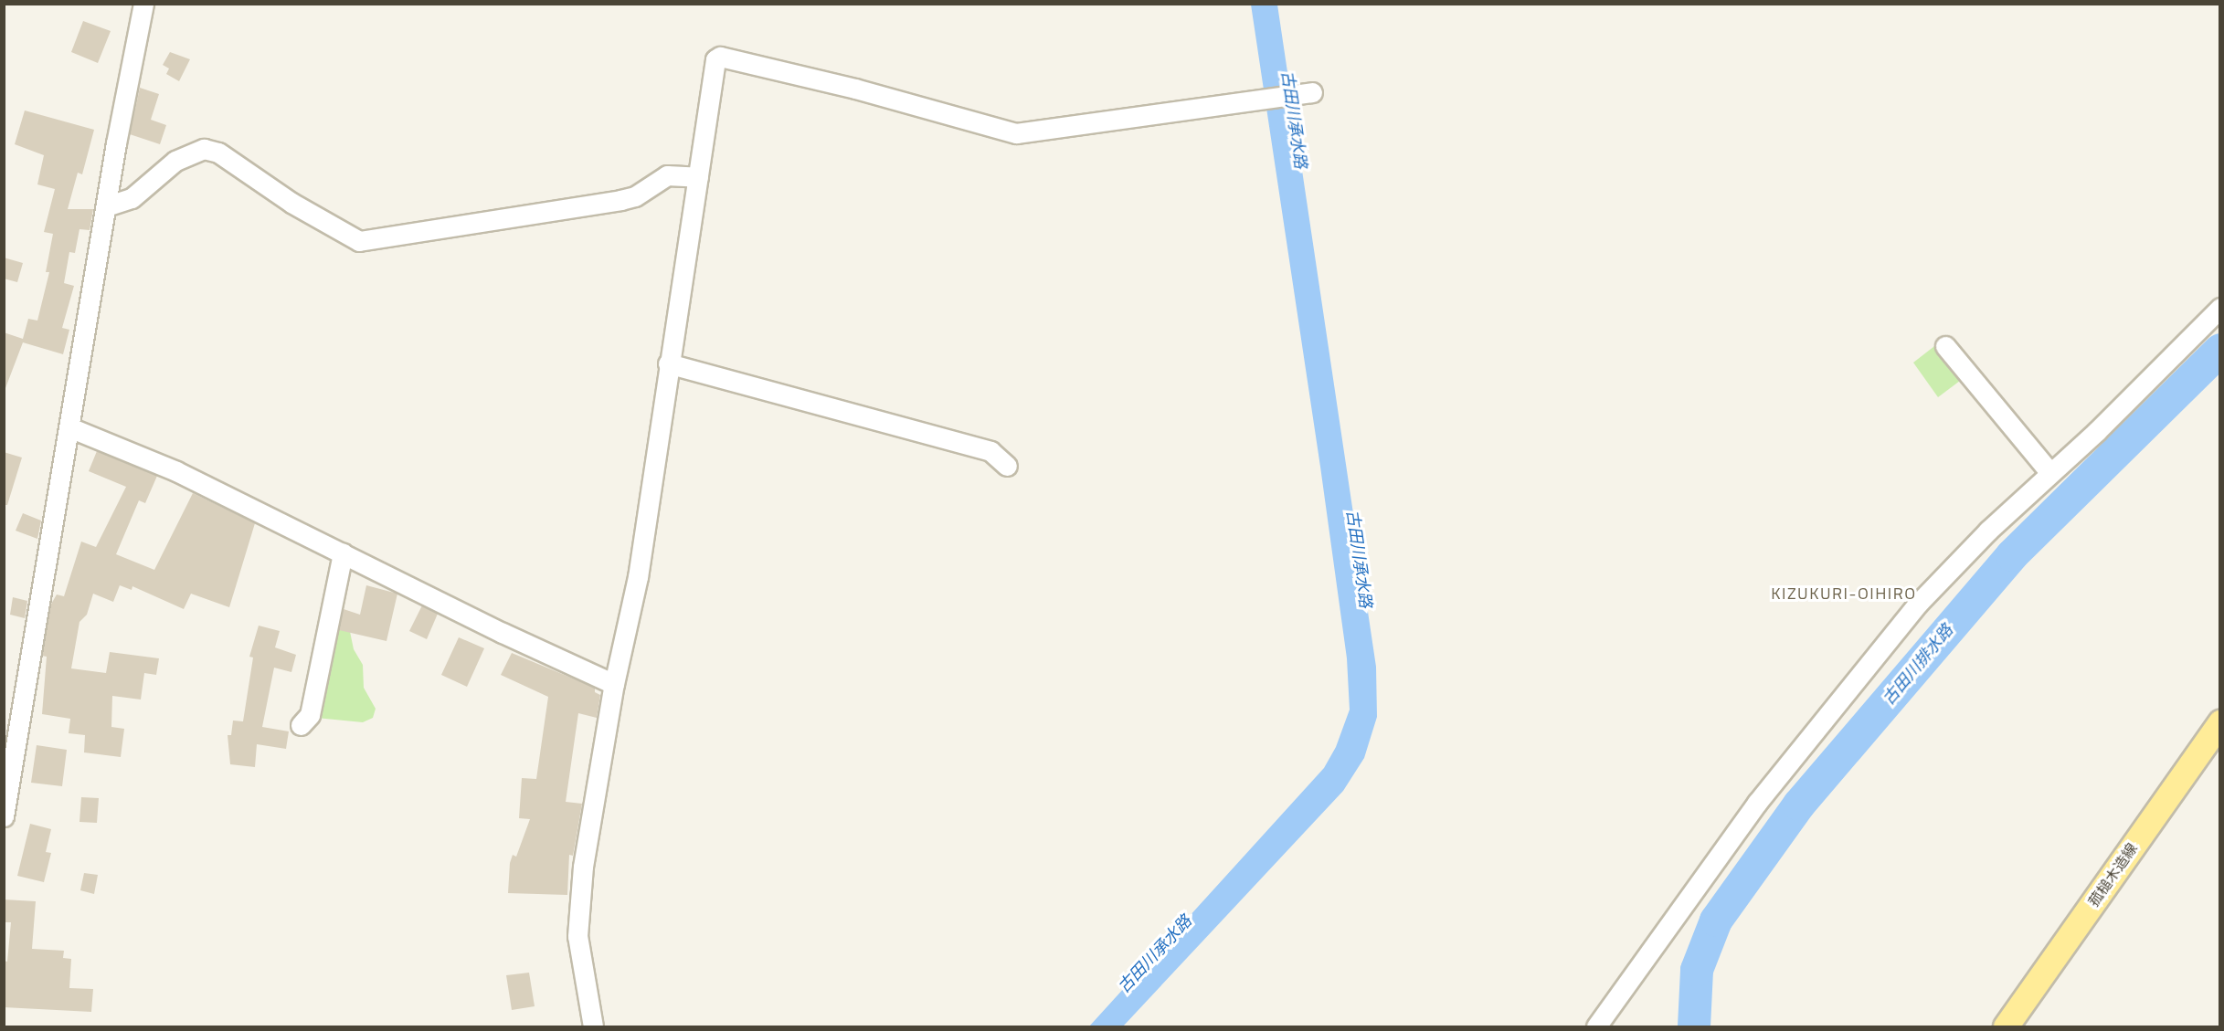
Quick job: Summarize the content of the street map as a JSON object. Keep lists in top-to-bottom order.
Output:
{
  "streets": {
    "main road": ["菰槌木造線"]
  },
  "districts": ["KIZUKURI-OIHIRO"],
  "water": ["古田川承水路", "古田川排水路"]
}
